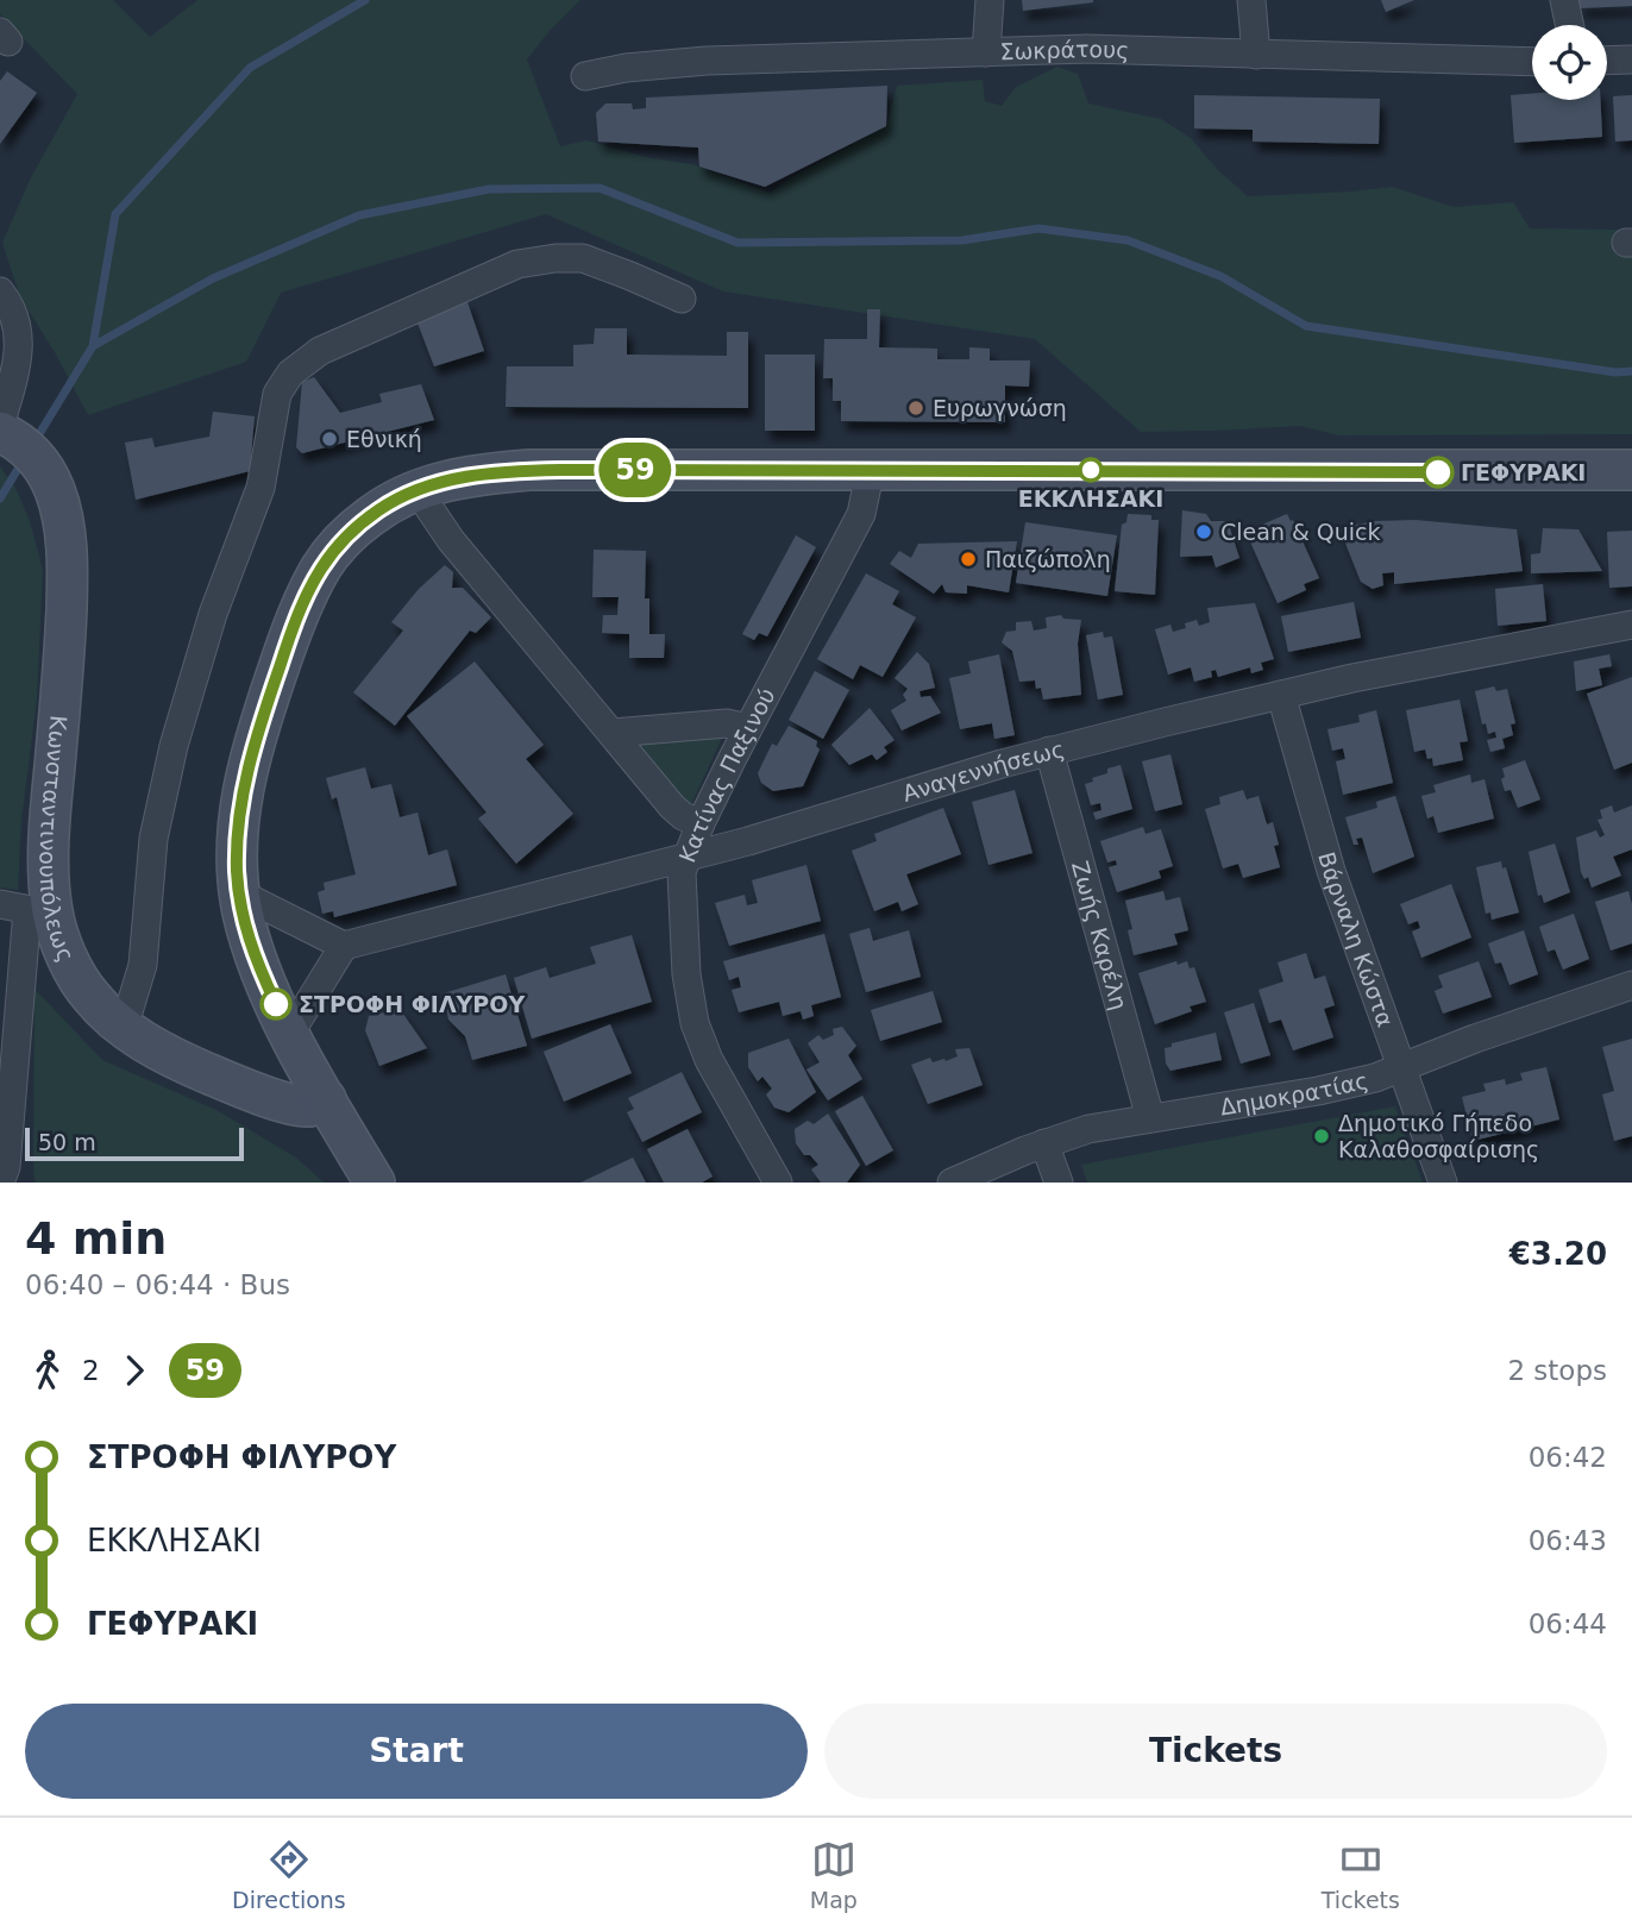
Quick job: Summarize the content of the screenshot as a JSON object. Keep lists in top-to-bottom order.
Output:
{
  "streets": {
    "main road": ["Κωνσταντινουπόλεως"],
    "street": [
      "Σωκράτους",
      "Αναγεννήσεως",
      "Κατίνας Παξινού",
      "Ζωής Καρέλη",
      "Βάρναλη Κώστα",
      "Δημοκρατίας"
    ]
  },
  "crossings": [
    ["Αναγεννήσεως", "Κατίνας Παξινού"],
    ["Αναγεννήσεως", "Ζωής Καρέλη"],
    ["Αναγεννήσεως", "Βάρναλη Κώστα"],
    ["Ζωής Καρέλη", "Δημοκρατίας"],
    ["Βάρναλη Κώστα", "Δημοκρατίας"]
  ],
  "places": [
    "Ευρωγνώση",
    "Εθνική",
    "ΕΚΚΛΗΣΑΚΙ",
    "ΓΕΦΥΡΑΚΙ",
    "Clean & Quick",
    "Παιζώπολη",
    "ΣΤΡΟΦΗ ΦΙΛΥΡΟΥ",
    "Δημοτικό Γήπεδο Καλαθοσφαίρισης"
  ],
  "lines": ["bus line 59"],
  "scale_bar": "50 m",
  "page": {
    "on_map": "59",
    "scale": "50 m",
    "heading": ["4 min", "06:40 – 06:44 · Bus", "€3.20"],
    "legs": ["2", "59", "2 stops"],
    "list": [
      {
        "name": "ΣΤΡΟΦΗ ΦΙΛΥΡΟΥ",
        "value": "06:42"
      },
      {
        "name": "ΕΚΚΛΗΣΑΚΙ",
        "value": "06:43"
      },
      {
        "name": "ΓΕΦΥΡΑΚΙ",
        "value": "06:44"
      }
    ],
    "buttons": ["Start", "Tickets"],
    "tabs": ["Directions", "Map", "Tickets"]
  }
}
